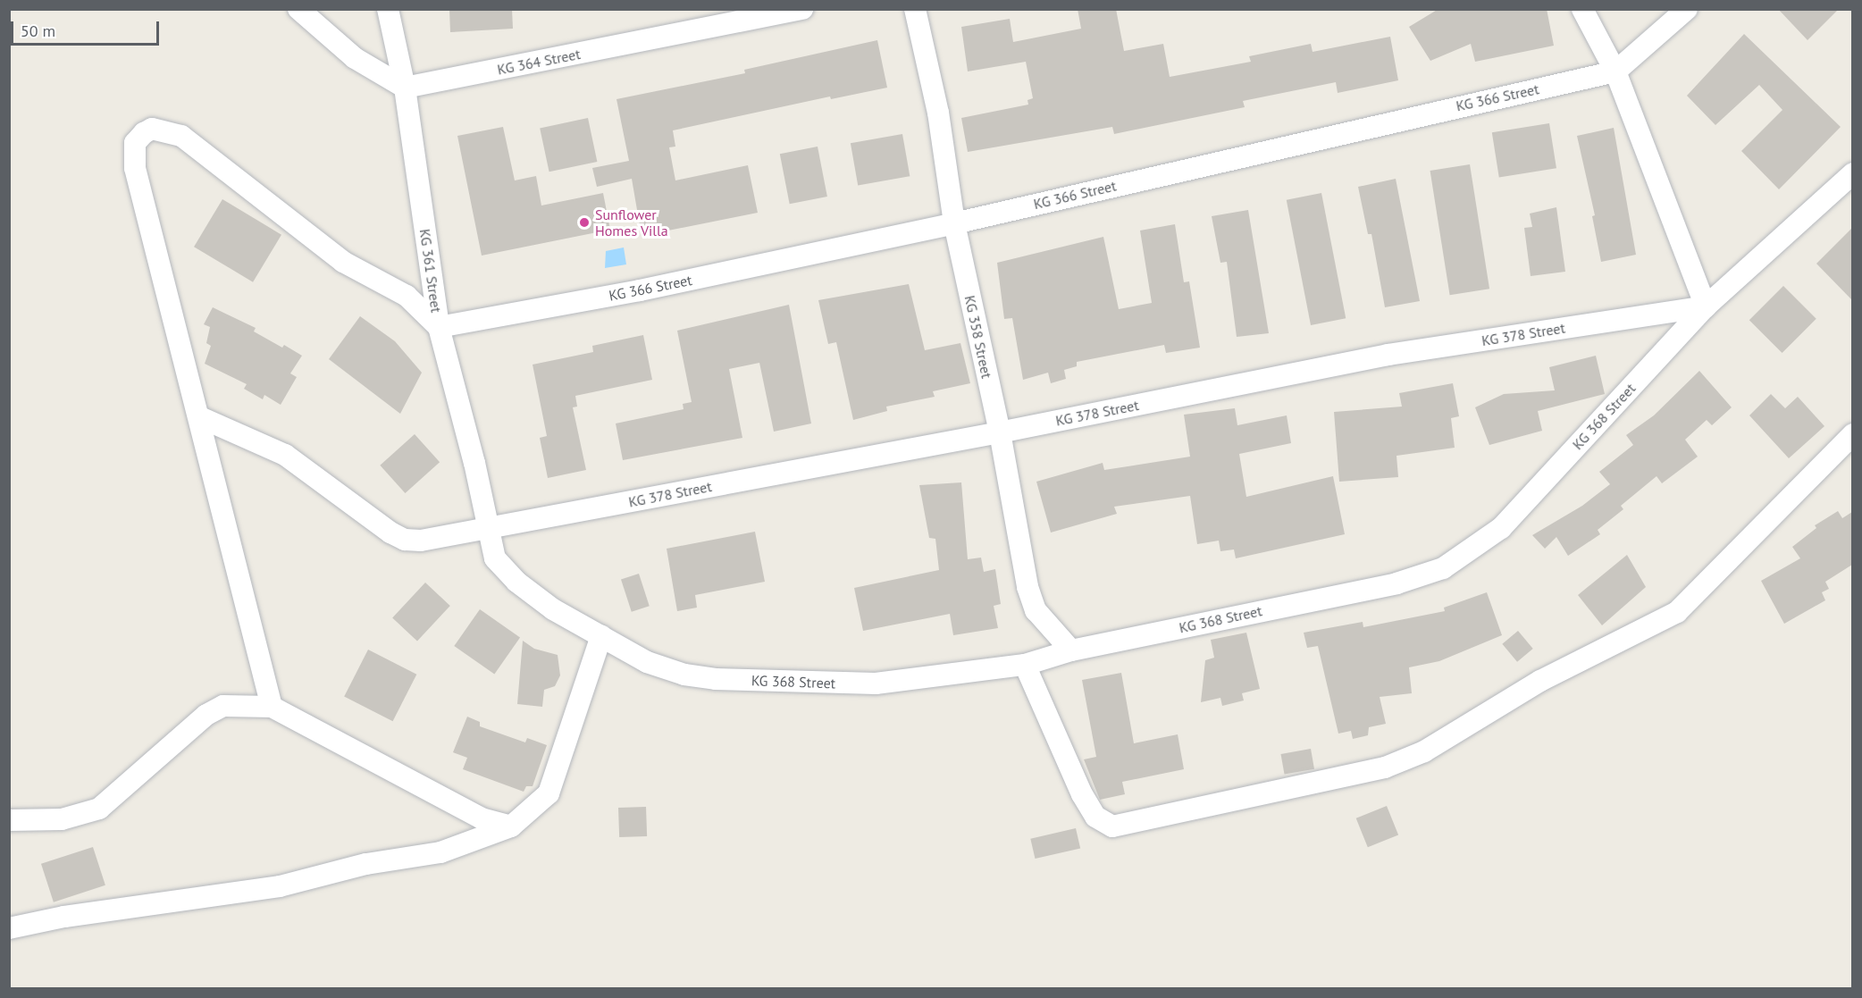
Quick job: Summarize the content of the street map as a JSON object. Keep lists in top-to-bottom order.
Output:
{
  "streets": {
    "street": [
      "KG 364 Street",
      "KG 366 Street",
      "KG 361 Street",
      "KG 378 Street",
      "KG 358 Street",
      "KG 368 Street"
    ]
  },
  "crossings": [
    ["KG 364 Street", "KG 361 Street"],
    ["KG 366 Street", "KG 361 Street"],
    ["KG 366 Street", "KG 358 Street"],
    ["KG 361 Street", "KG 378 Street"],
    ["KG 361 Street", "KG 368 Street"],
    ["KG 378 Street", "KG 358 Street"],
    ["KG 378 Street", "KG 368 Street"],
    ["KG 358 Street", "KG 368 Street"]
  ],
  "places": ["Sunflower Homes Villa"],
  "scale_bar": "50 m"
}
